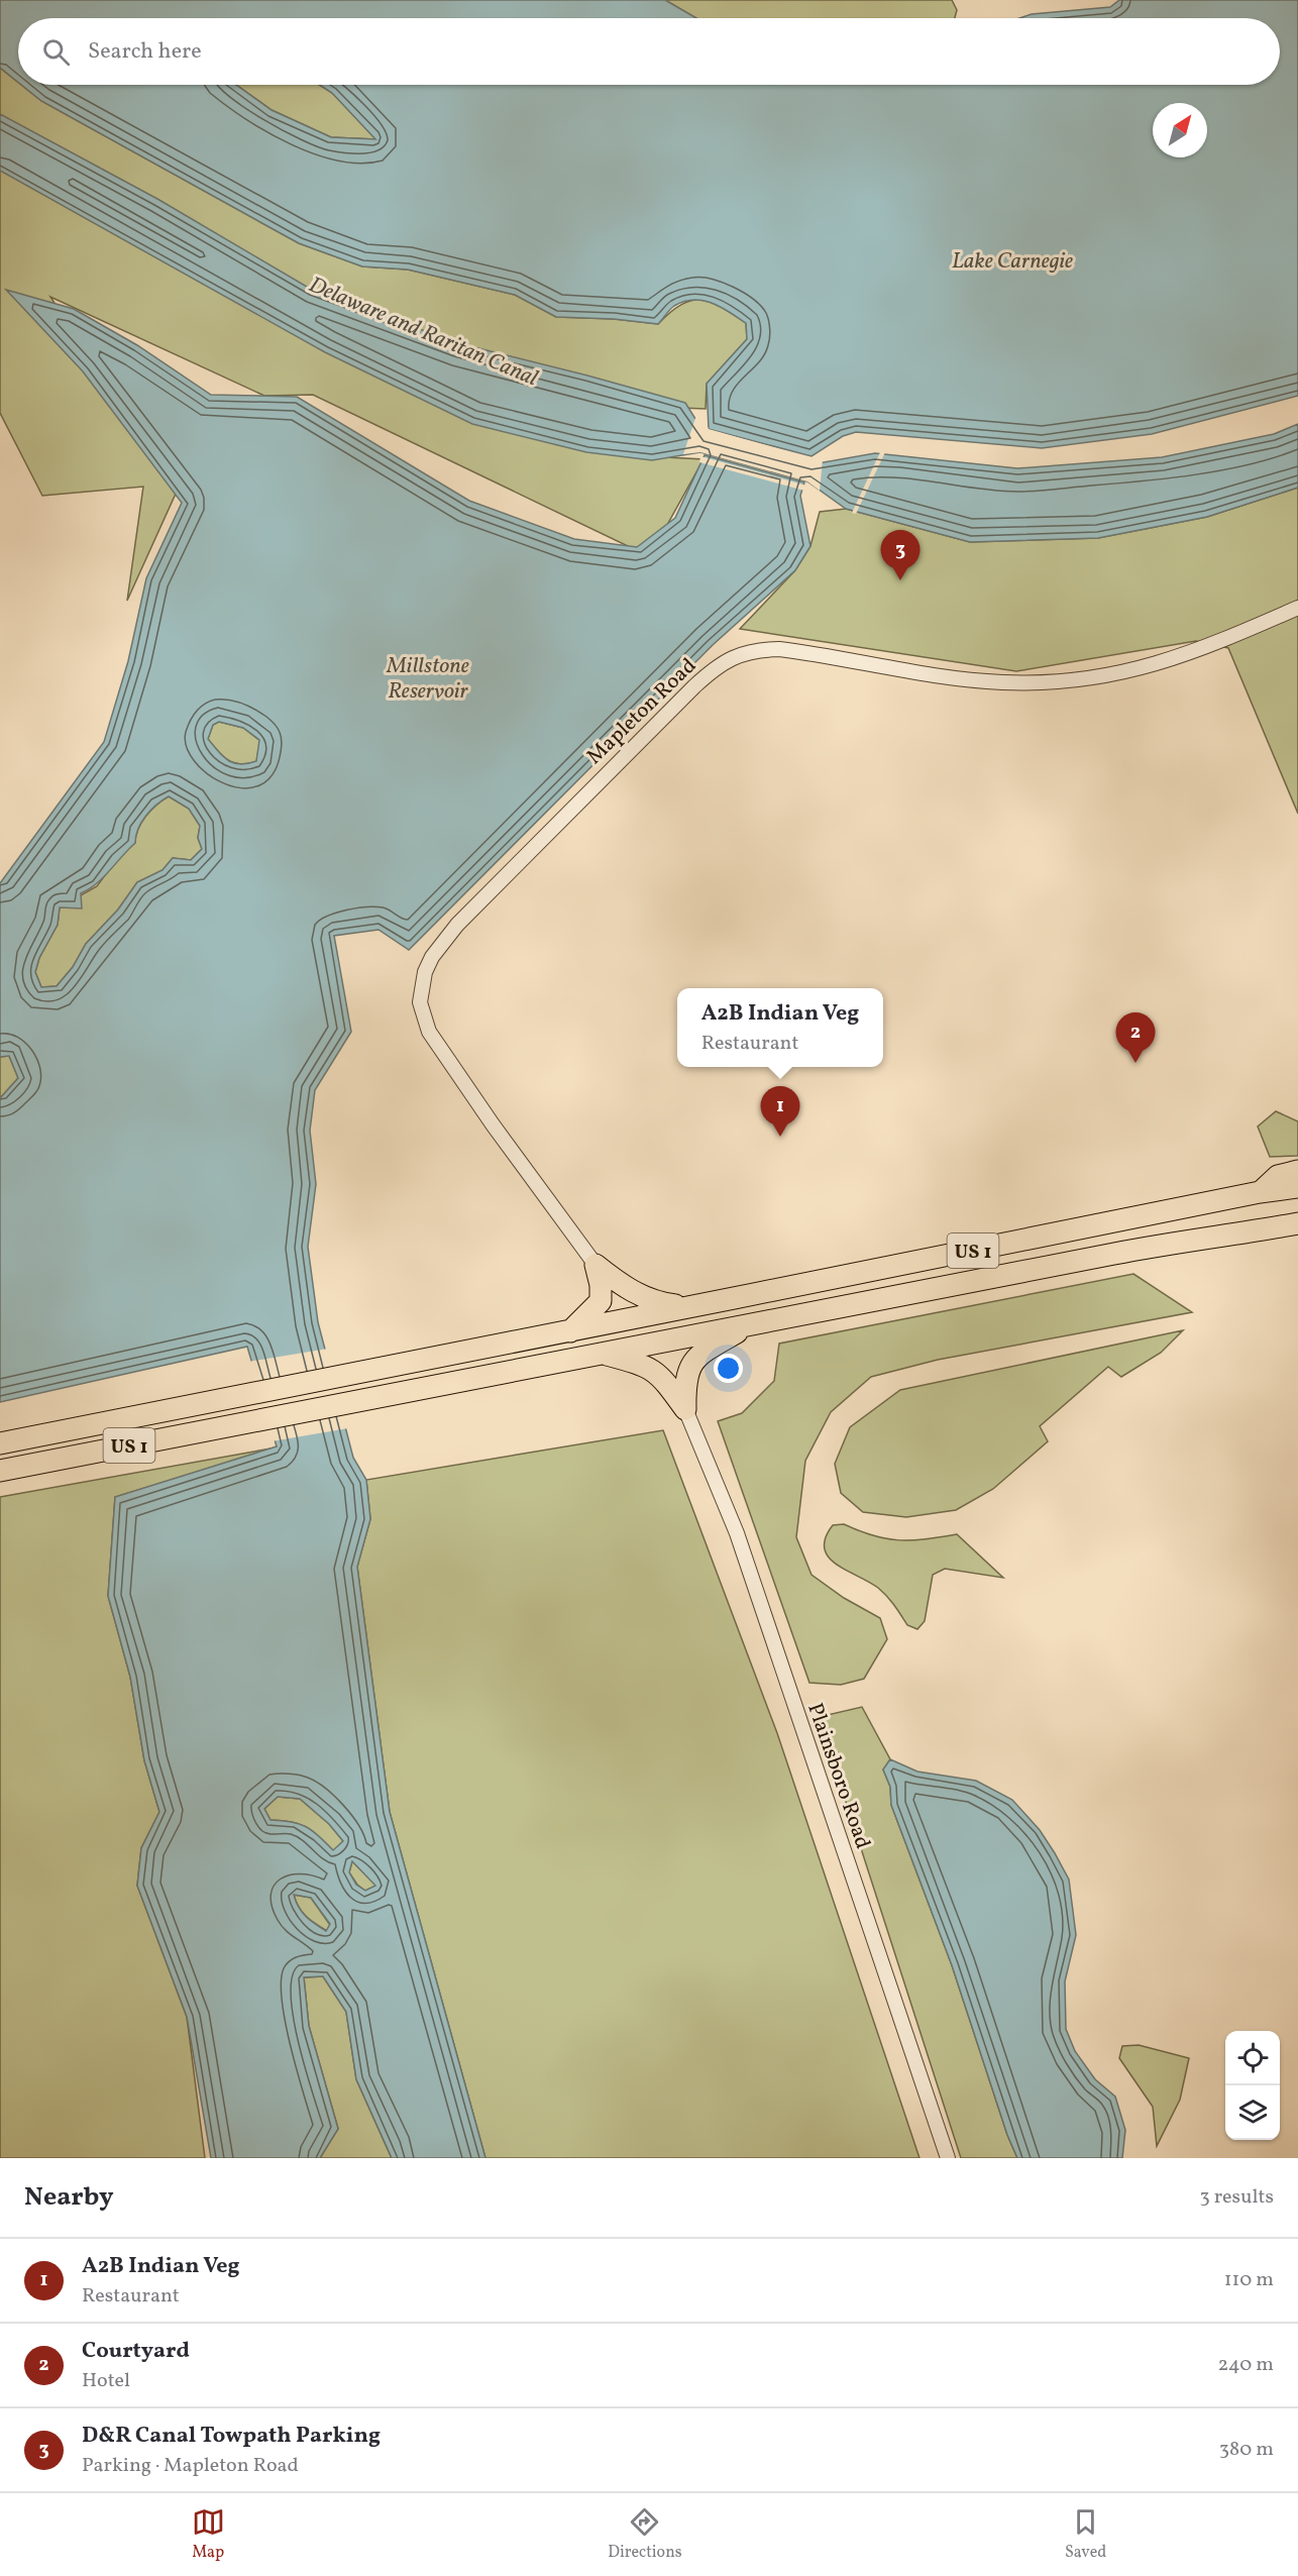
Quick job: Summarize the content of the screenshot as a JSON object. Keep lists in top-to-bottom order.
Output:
{
  "streets": {
    "highway": ["US 1"],
    "street": ["Mapleton Road", "Plainsboro Road"]
  },
  "water": ["Lake Carnegie", "Delaware and Raritan Canal", "Millstone Reservoir"],
  "north": "top right",
  "page": {
    "search": "Search here",
    "pins": ["3", "2", "1"],
    "popup": ["A2B Indian Veg", "Restaurant"],
    "heading": ["Nearby", "3 results"],
    "list": [
      {
        "mark": "1",
        "name": "A2B Indian Veg",
        "note": "Restaurant",
        "value": "110 m"
      },
      {
        "mark": "2",
        "name": "Courtyard",
        "note": "Hotel",
        "value": "240 m"
      },
      {
        "mark": "3",
        "name": "D&R Canal Towpath Parking",
        "note": "Parking · Mapleton Road",
        "value": "380 m"
      }
    ],
    "nav": ["Map", "Directions", "Saved"]
  }
}
